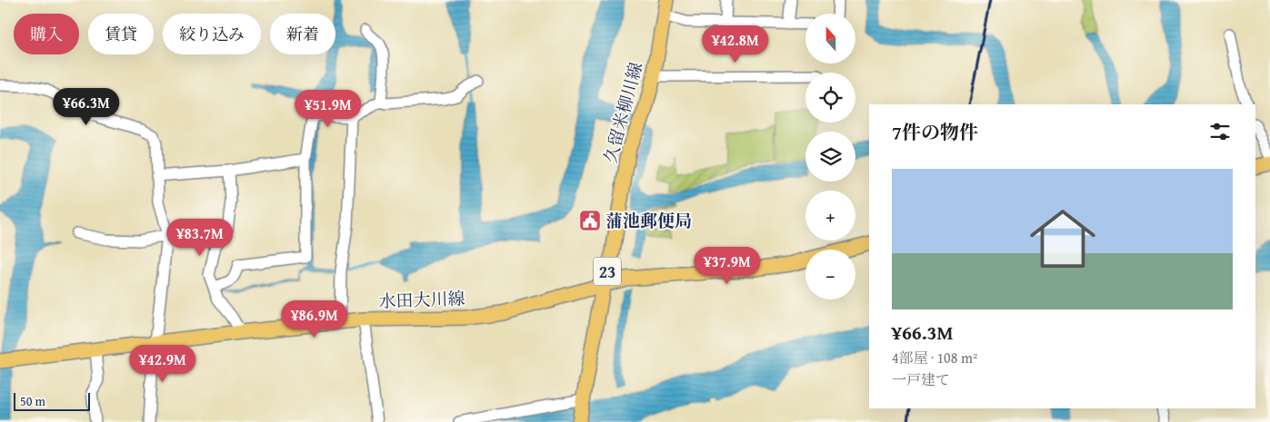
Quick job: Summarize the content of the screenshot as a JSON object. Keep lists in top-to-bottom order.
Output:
{
  "streets": {
    "main road": ["久留米柳川線", "23", "水田大川線"]
  },
  "crossings": [
    ["久留米柳川線", "水田大川線"]
  ],
  "places": {
    "public building": ["蒲池郵便局"]
  },
  "scale_bar": "50 m",
  "north": "top",
  "page": {
    "map_buttons": ["+", "−"],
    "chip": [
      "購入",
      "賃貸",
      "絞り込み",
      "新着"
    ],
    "price": [
      "¥42.8M",
      "¥66.3M",
      "¥51.9M",
      "¥83.7M",
      "¥37.9M",
      "¥86.9M",
      "¥42.9M"
    ],
    "heading": "7件の物件",
    "list": [
      {
        "name": "¥66.3M",
        "note": "4部屋 · 108 m² · 一戸建て"
      }
    ],
    "scale": "50 m"
  }
}
